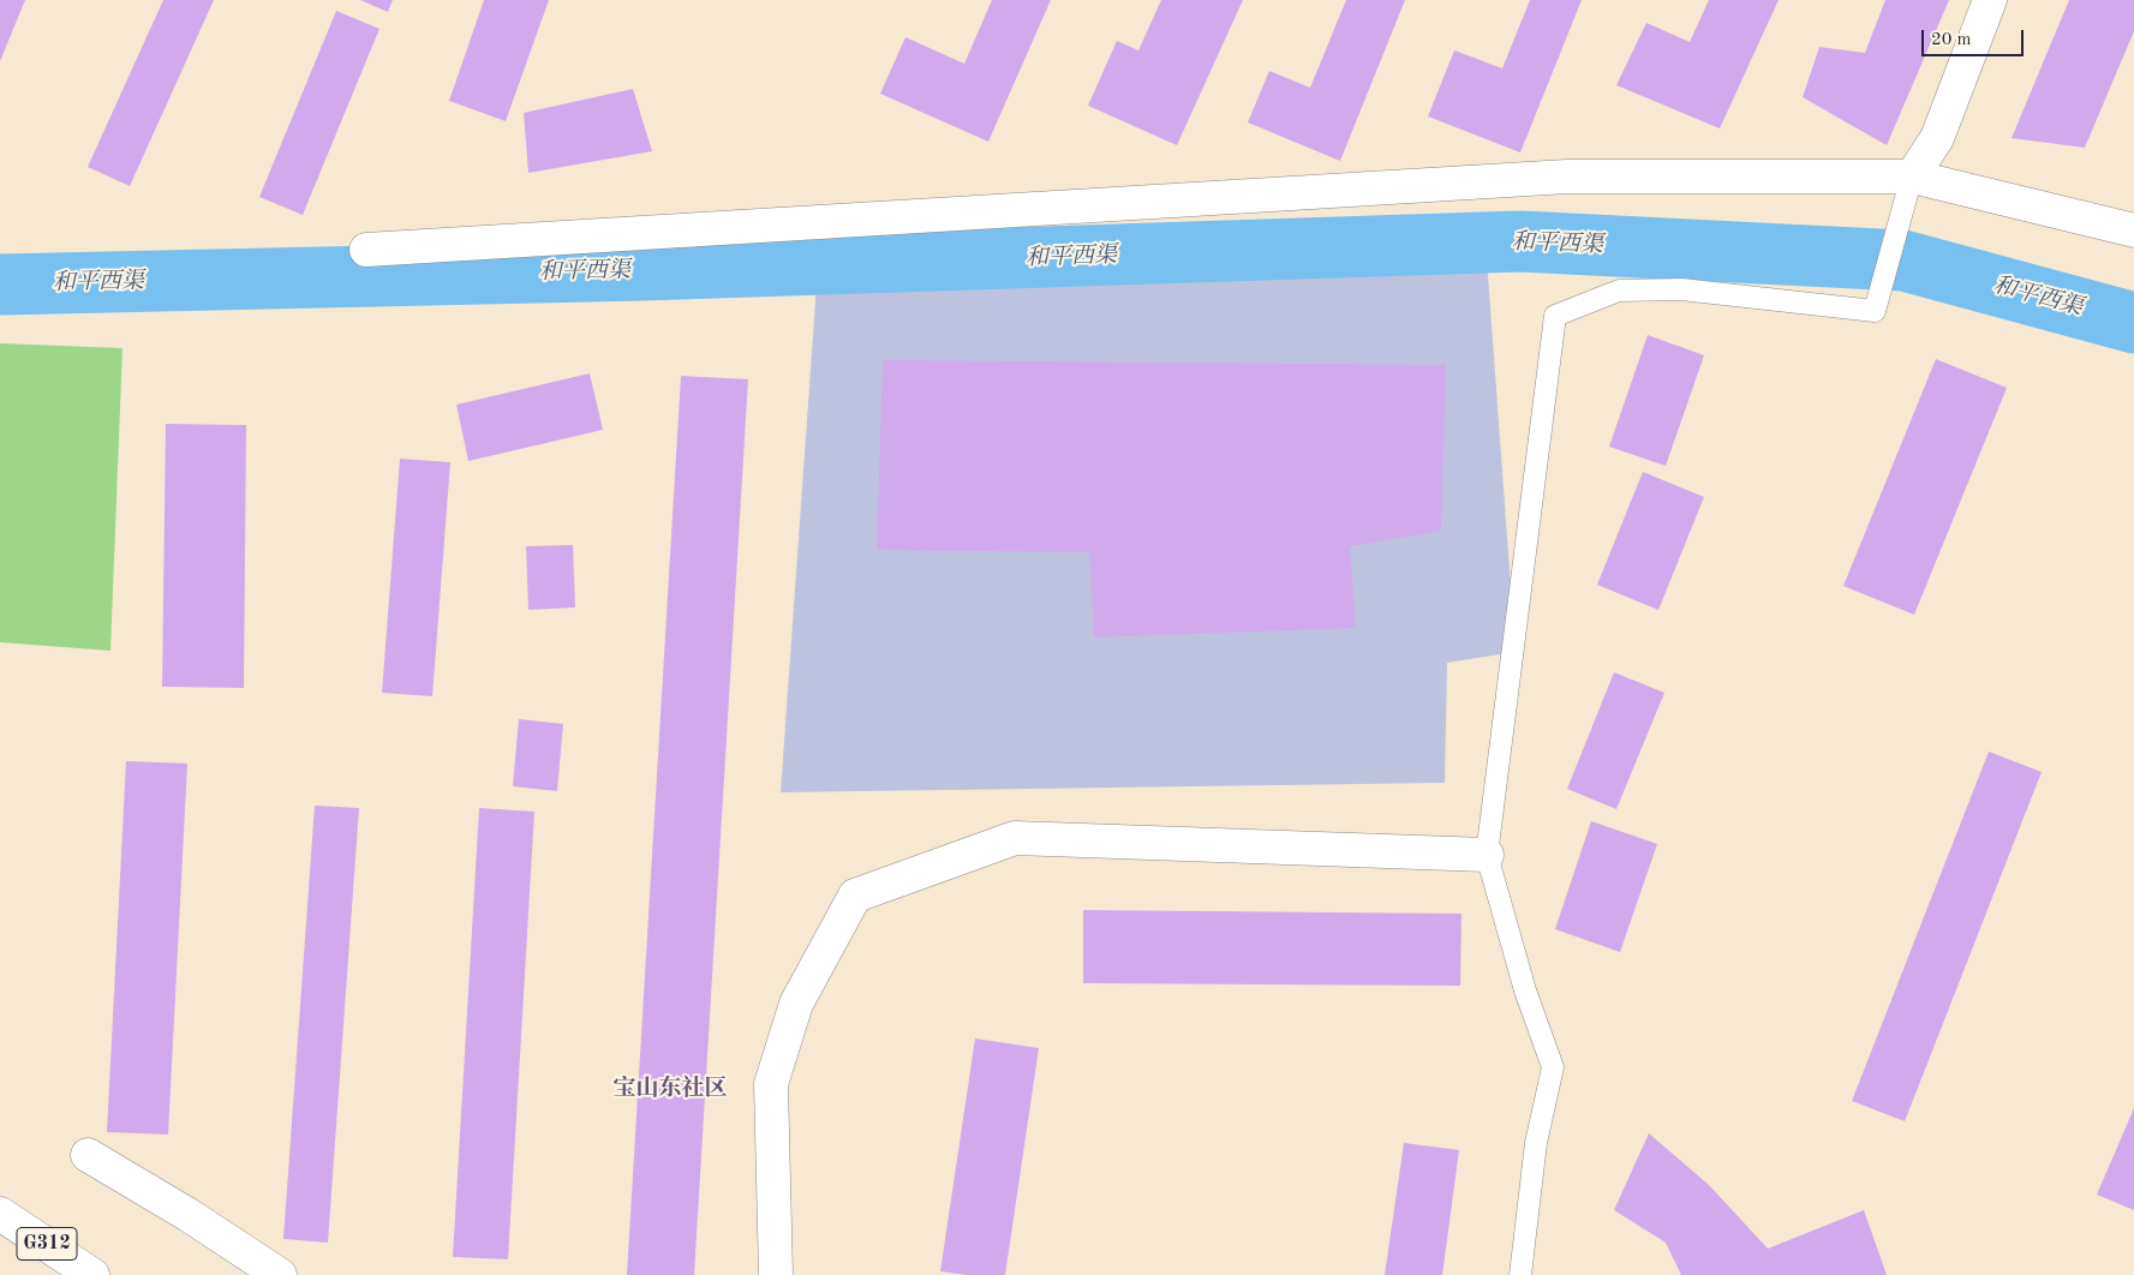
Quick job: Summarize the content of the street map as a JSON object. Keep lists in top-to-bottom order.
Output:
{
  "streets": {
    "street": ["G312"]
  },
  "districts": ["宝山东社区"],
  "water": ["和平西渠"],
  "scale_bar": "20 m"
}
